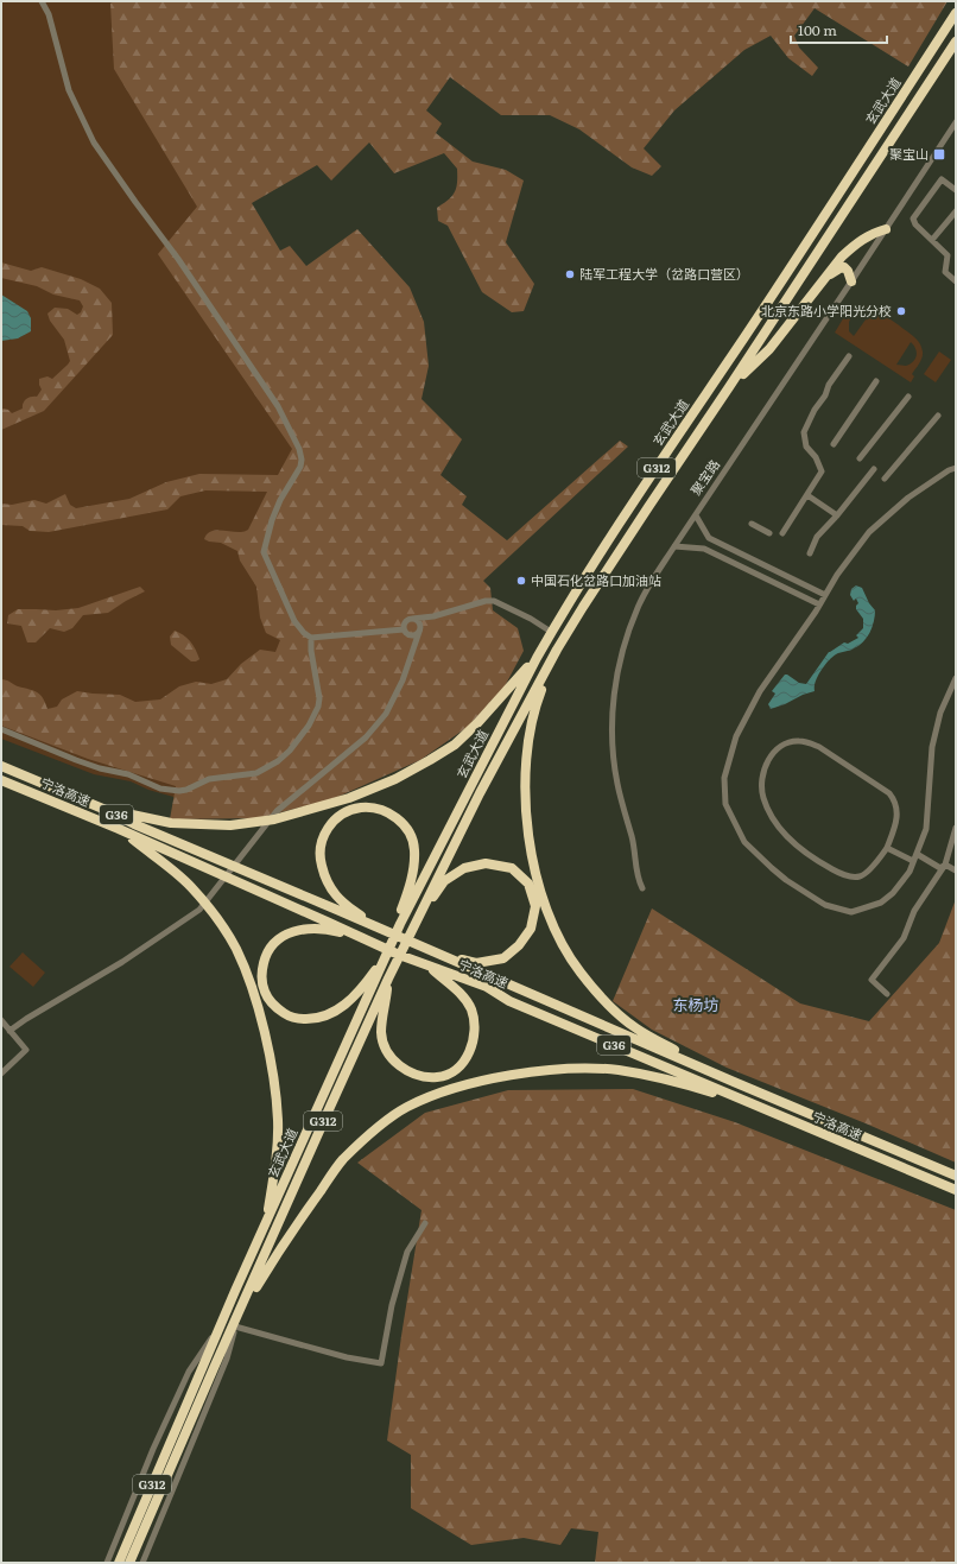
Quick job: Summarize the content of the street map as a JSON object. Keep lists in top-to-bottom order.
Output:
{
  "streets": {
    "highway": [
      "玄武大道",
      "G312",
      "宁洛高速",
      "G36"
    ],
    "street": ["聚宝路"]
  },
  "districts": ["东杨坊"],
  "places": {
    "transit": ["聚宝山"],
    "other": ["陆军工程大学（岔路口营区）", "北京东路小学阳光分校", "中国石化岔路口加油站"]
  },
  "scale_bar": "100 m"
}
